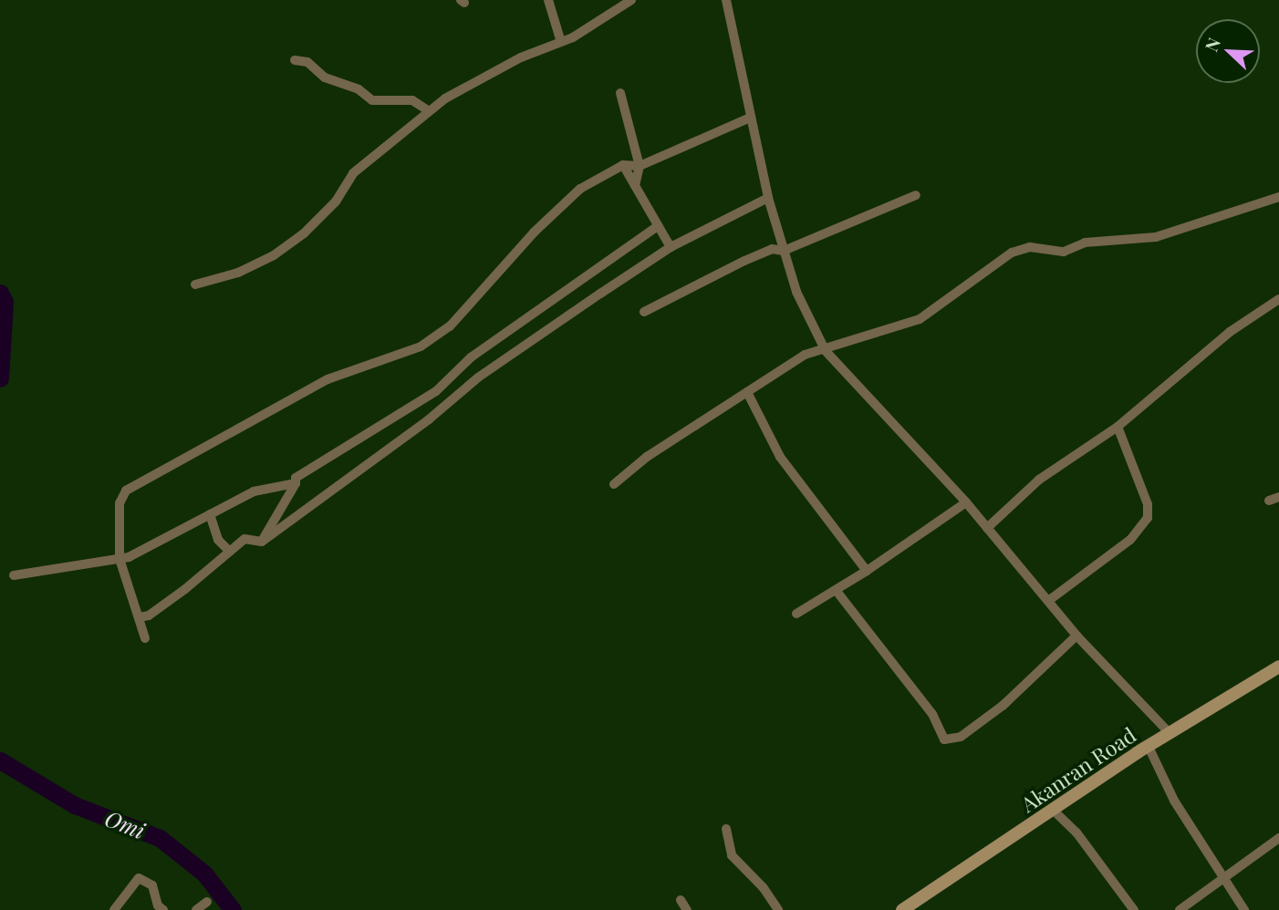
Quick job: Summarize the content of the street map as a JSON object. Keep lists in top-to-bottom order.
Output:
{
  "streets": {
    "main road": ["Akanran Road"]
  },
  "water": ["Omi"],
  "north": "top left"
}
